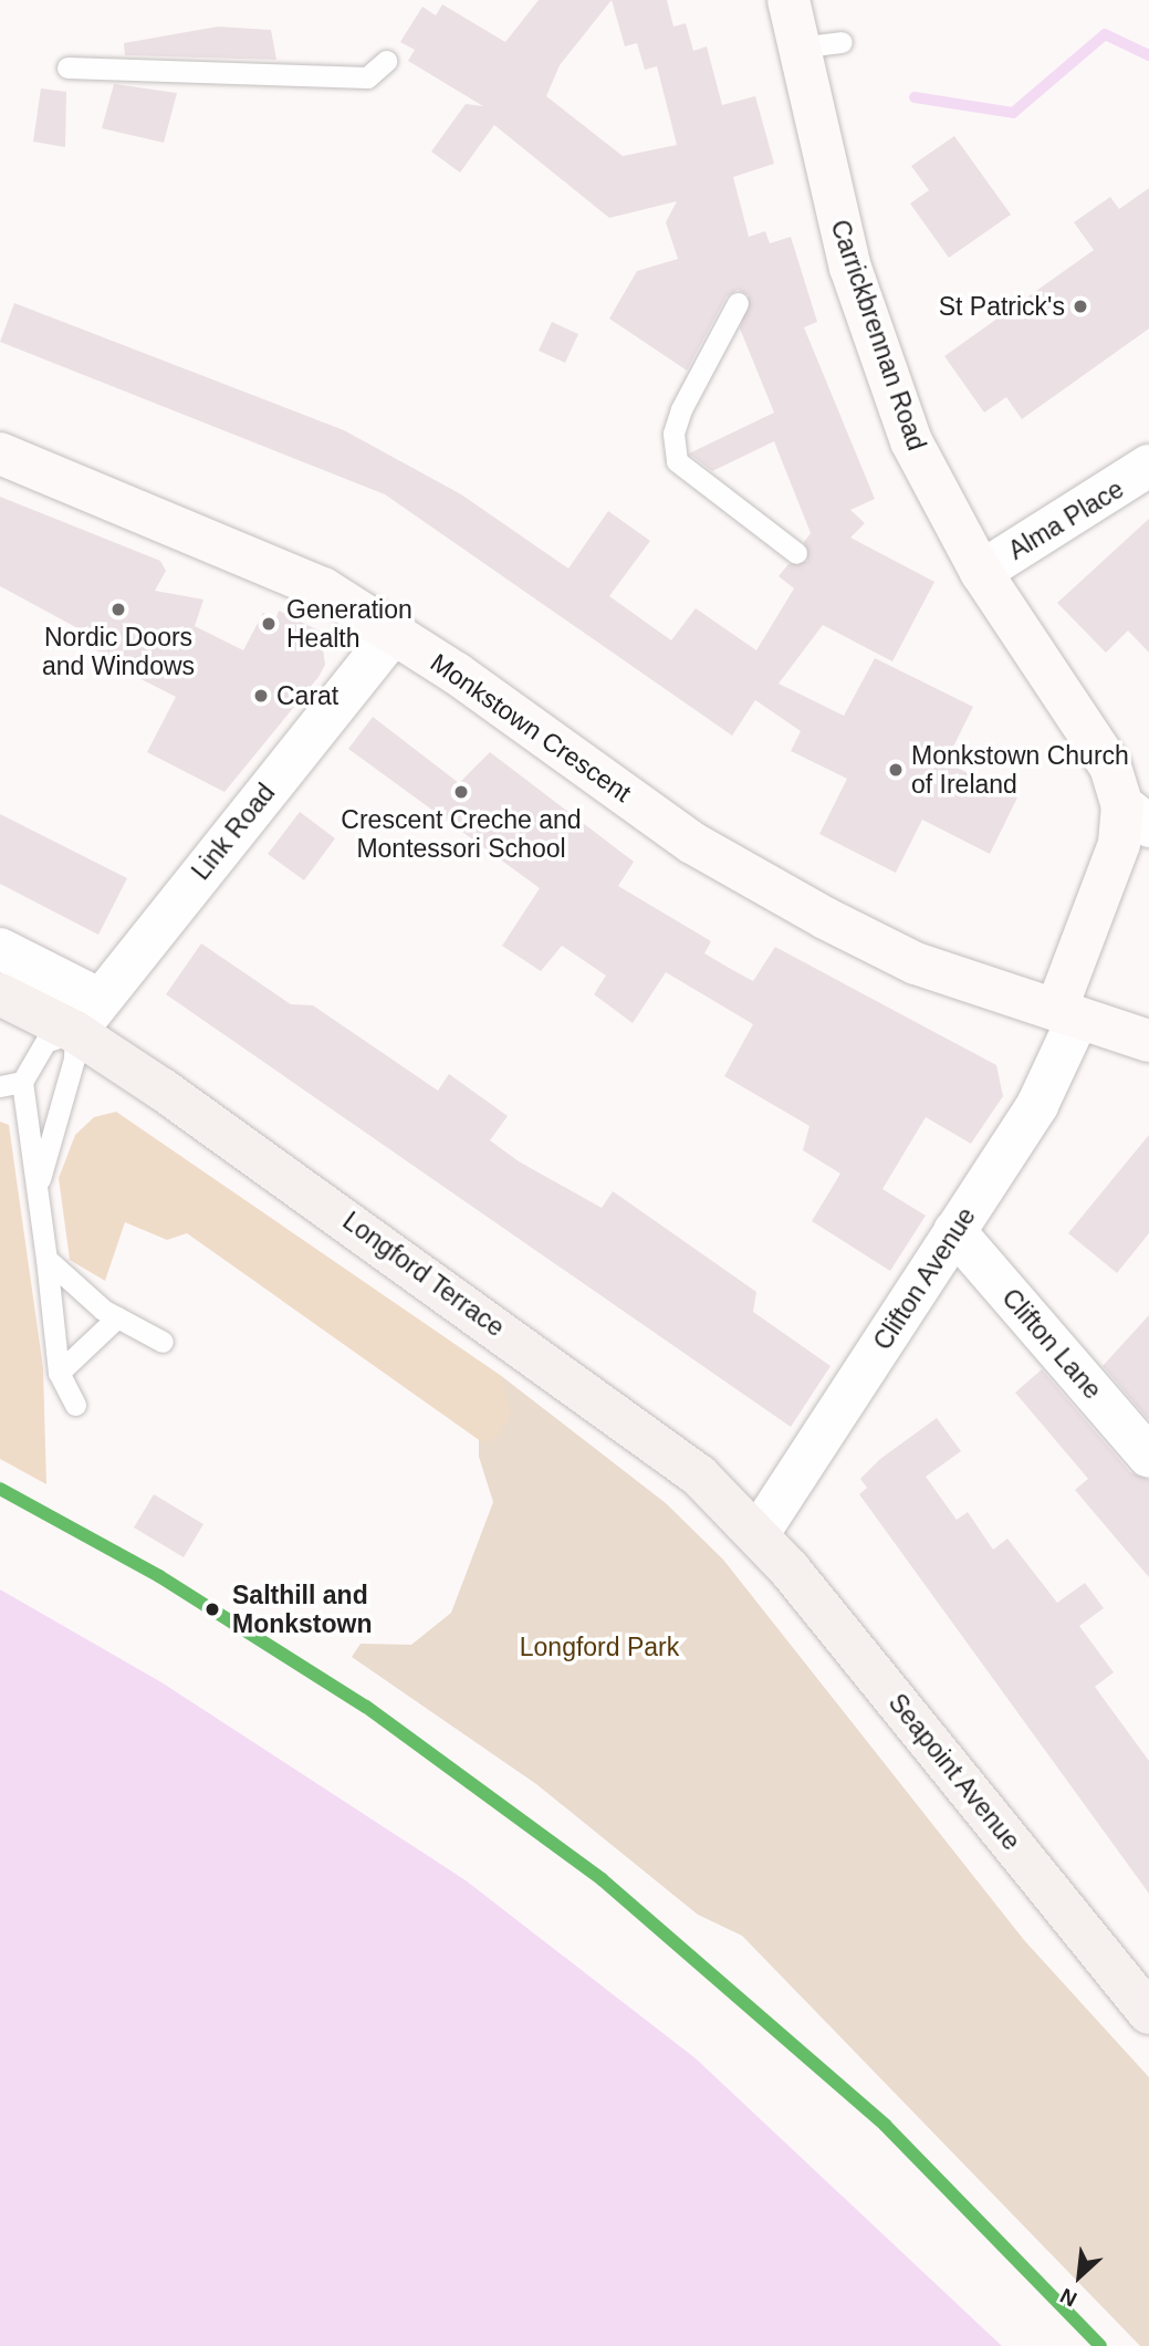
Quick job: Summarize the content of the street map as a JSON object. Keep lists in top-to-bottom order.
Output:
{
  "streets": {
    "highway": ["Longford Terrace", "Seapoint Avenue"],
    "main road": ["Carrickbrennan Road", "Monkstown Crescent"],
    "street": [
      "Alma Place",
      "Link Road",
      "Clifton Avenue",
      "Clifton Lane"
    ]
  },
  "crossings": [
    ["Carrickbrennan Road", "Alma Place"],
    ["Carrickbrennan Road", "Monkstown Crescent"],
    ["Carrickbrennan Road", "Clifton Avenue"],
    ["Monkstown Crescent", "Link Road"],
    ["Monkstown Crescent", "Clifton Avenue"],
    ["Link Road", "Longford Terrace"],
    ["Longford Terrace", "Clifton Avenue"],
    ["Longford Terrace", "Seapoint Avenue"],
    ["Clifton Avenue", "Clifton Lane"],
    ["Clifton Avenue", "Seapoint Avenue"]
  ],
  "parks": ["Longford Park"],
  "places": [
    "St Patrick's",
    "Nordic Doors and Windows",
    "Generation Health",
    "Carat",
    "Monkstown Church of Ireland",
    "Crescent Creche and Montessori School",
    "Salthill and Monkstown"
  ],
  "north": "bottom left"
}
